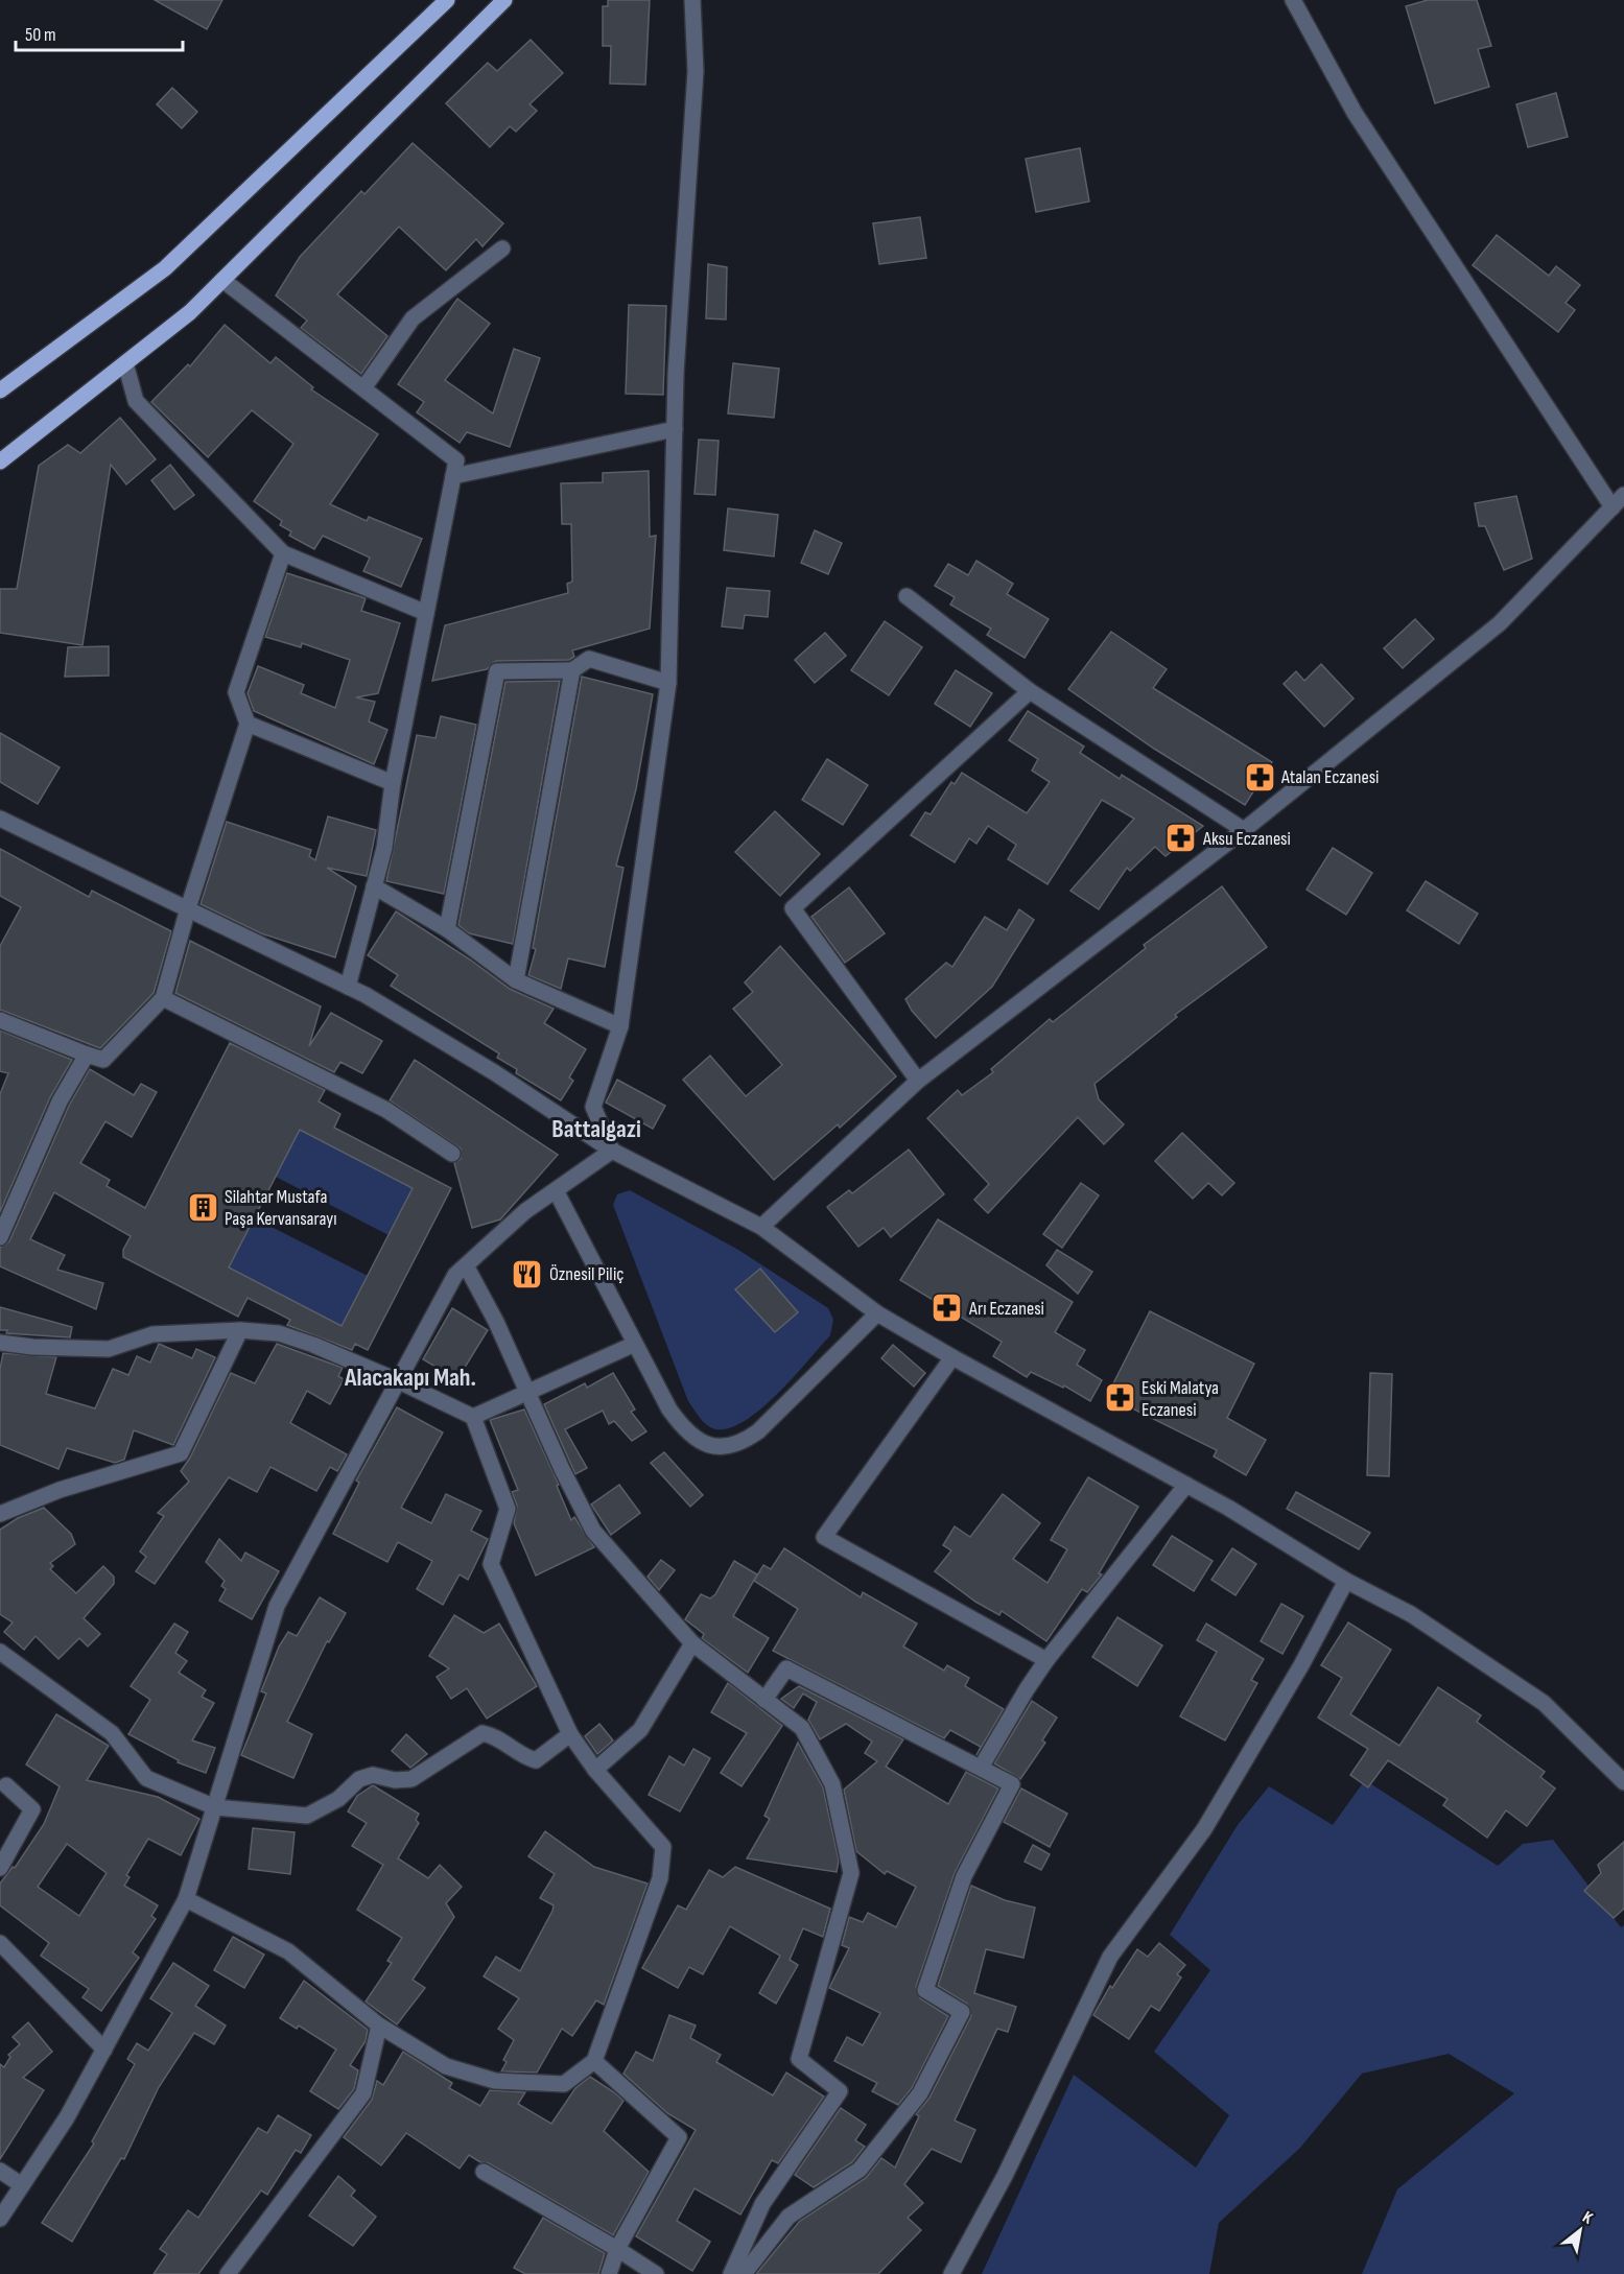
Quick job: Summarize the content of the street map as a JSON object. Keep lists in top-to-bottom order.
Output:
{
  "districts": ["Battalgazi", "Alacakapı Mah."],
  "places": {
    "pharmacy": [
      "Atalan Eczanesi",
      "Aksu Eczanesi",
      "Arı Eczanesi",
      "Eski Malatya Eczanesi"
    ],
    "building": ["Silahtar Mustafa Paşa Kervansarayı"],
    "restaurant": ["Öznesil Piliç"]
  },
  "scale_bar": "50 m",
  "north": "top right"
}
